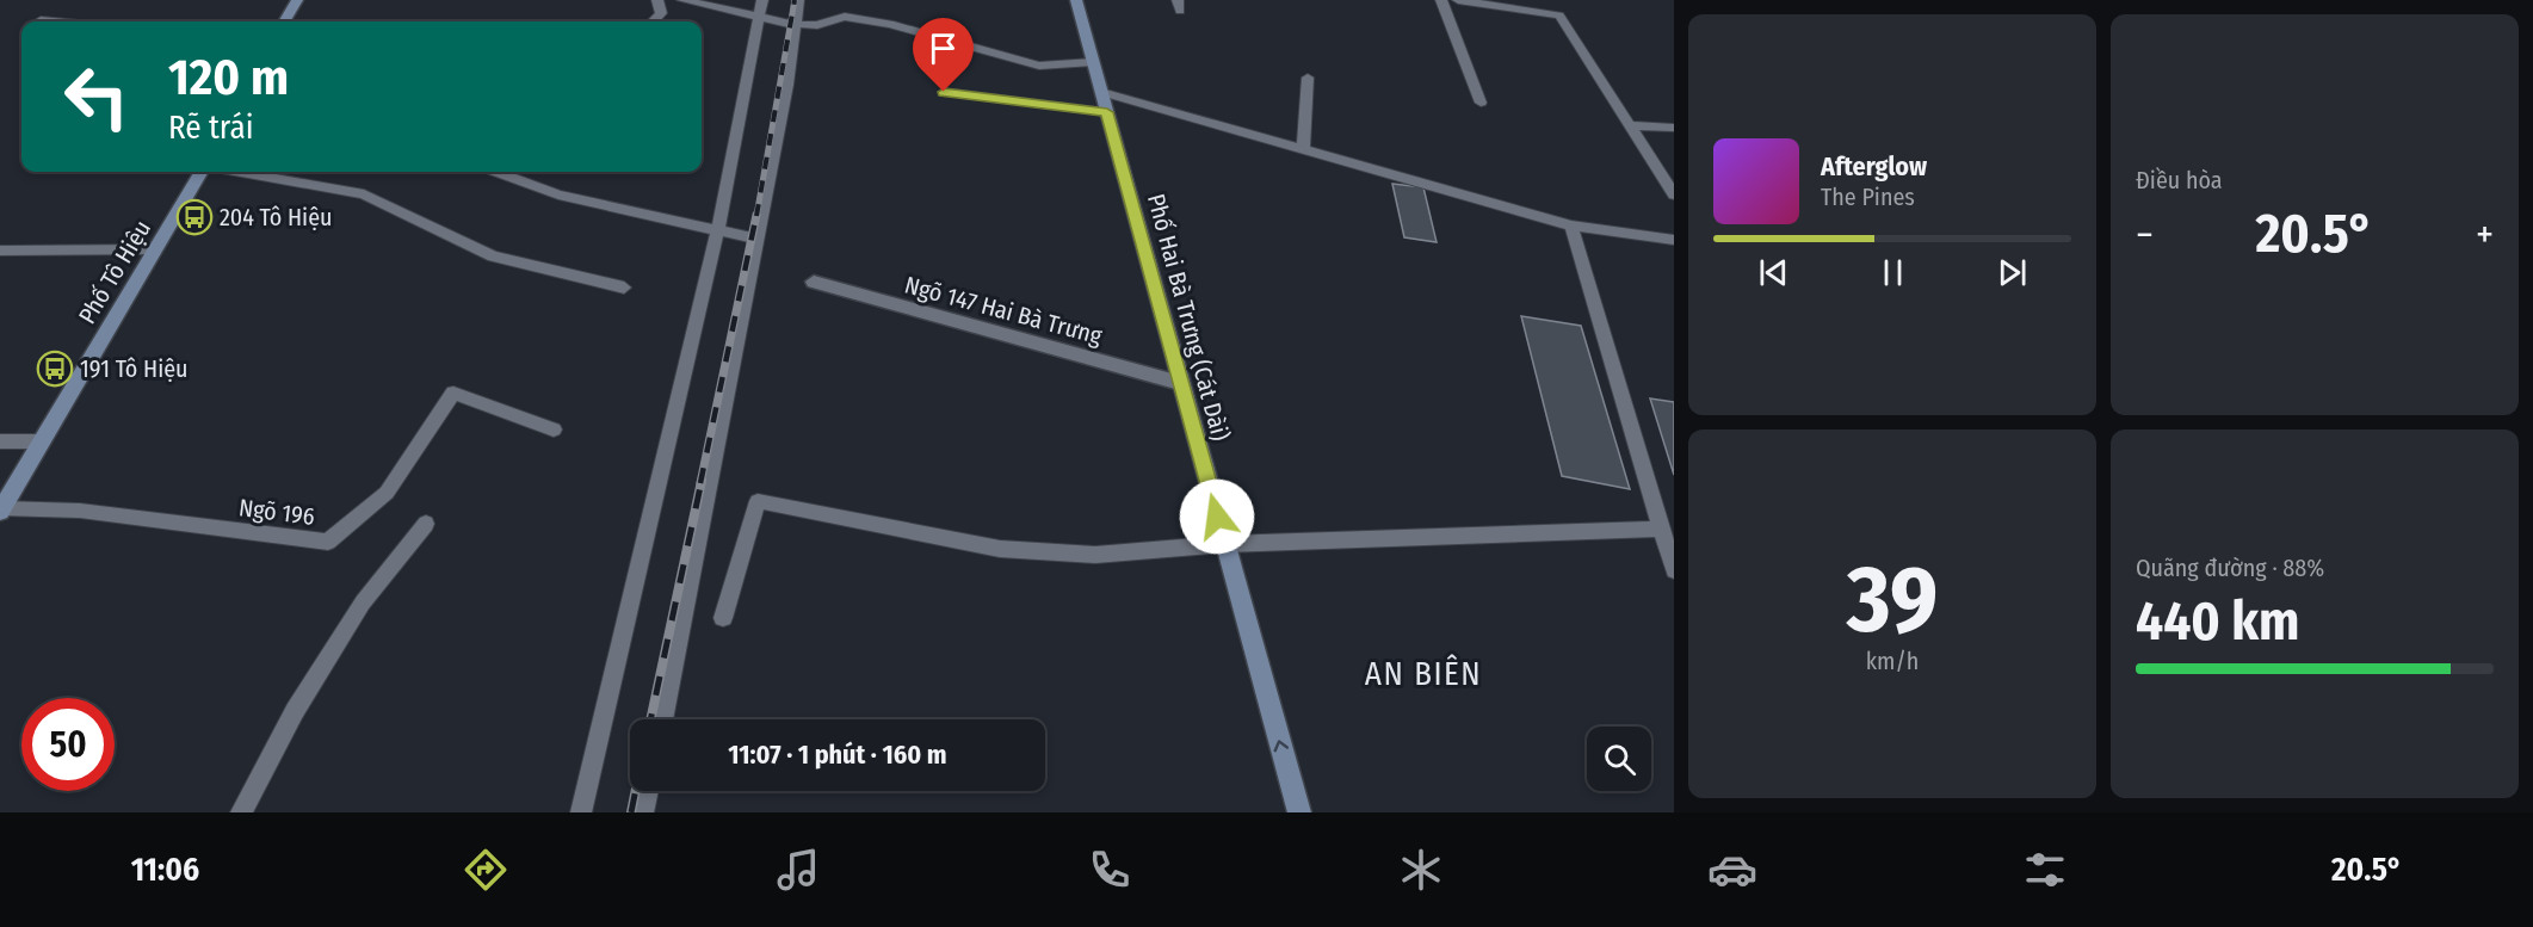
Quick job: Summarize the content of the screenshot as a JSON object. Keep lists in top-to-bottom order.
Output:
{
  "streets": {
    "main road": ["Phố Tô Hiệu", "Phố Hai Bà Trưng (Cát Dài)"],
    "street": ["Ngõ 147 Hai Bà Trưng"],
    "lane": ["Ngõ 196"]
  },
  "crossings": [
    ["Phố Tô Hiệu", "Ngõ 196"],
    ["Ngõ 147 Hai Bà Trưng", "Phố Hai Bà Trưng (Cát Dài)"]
  ],
  "districts": ["AN BIÊN"],
  "places": {
    "bus stop": ["204 Tô Hiệu", "191 Tô Hiệu"]
  },
  "page": {
    "tile": [
      "Điều hòa",
      ["39", "km/h"],
      ["Quãng đường · 88%", "440 km"]
    ],
    "turn": ["120 m", "Rẽ trái"],
    "song": ["Afterglow", "The Pines"],
    "heat": ["−", "20.5°", "+"],
    "limit": "50",
    "trip": "11:07 · 1 phút · 160 m",
    "tabs": ["11:06", "20.5°"]
  }
}
